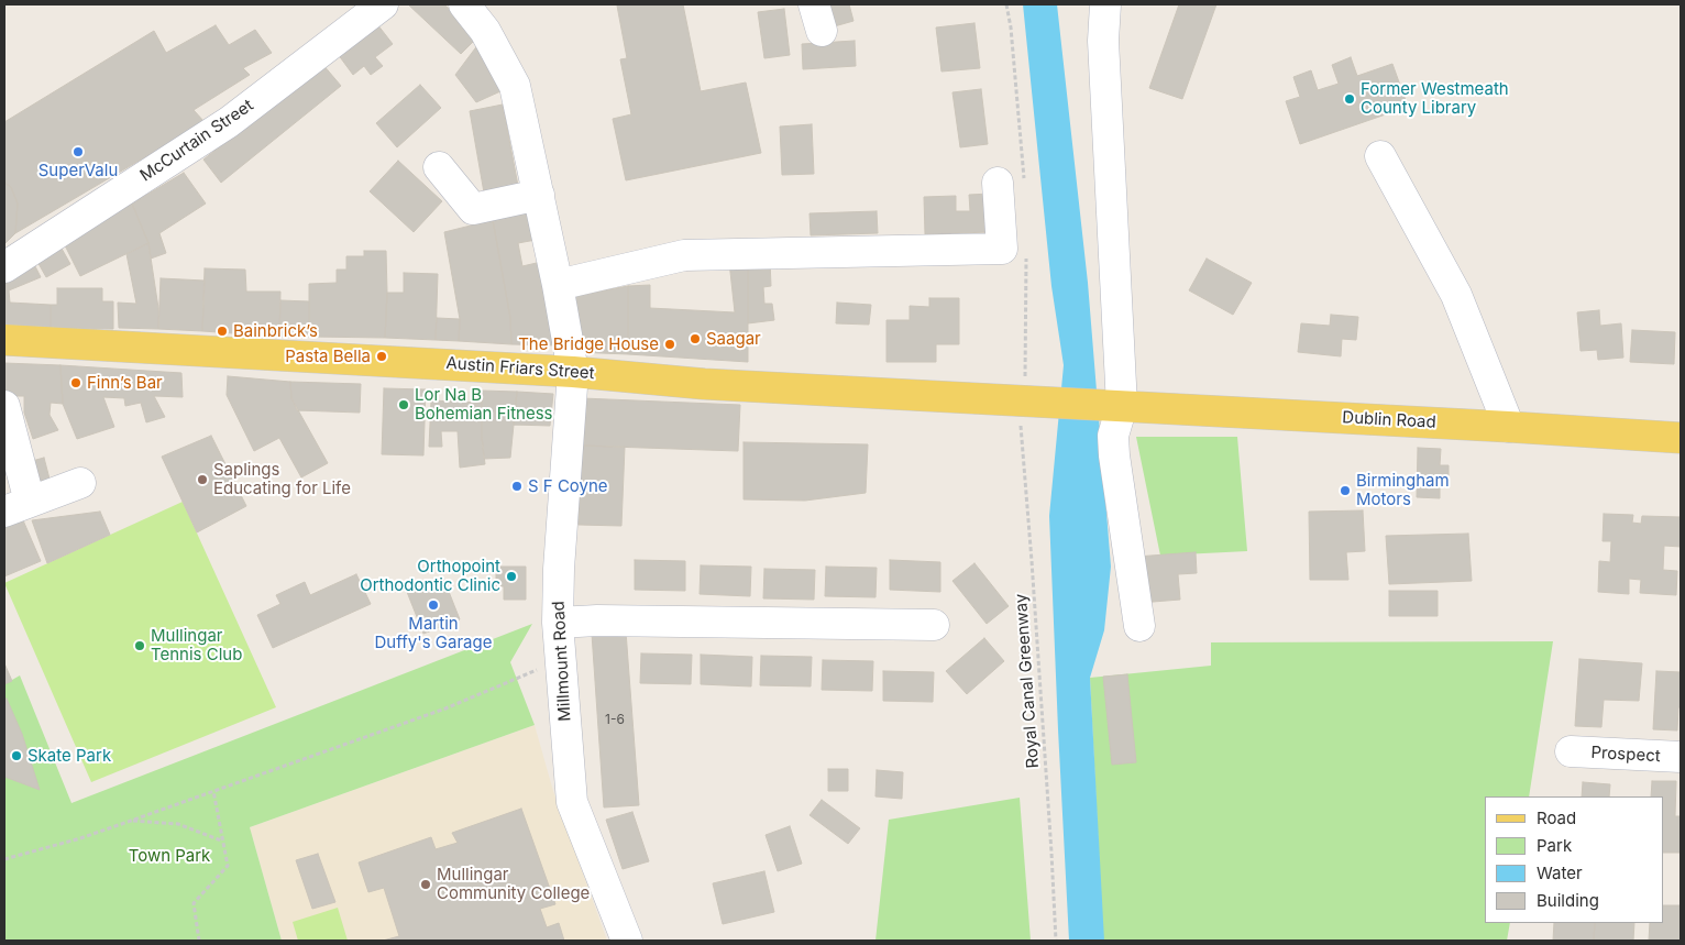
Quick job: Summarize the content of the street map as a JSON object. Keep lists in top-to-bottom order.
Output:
{
  "streets": {
    "main road": ["Austin Friars Street", "Dublin Road"],
    "street": ["McCurtain Street", "Millmount Road", "Prospect"],
    "path": ["Royal Canal Greenway"]
  },
  "crossings": [
    ["Austin Friars Street", "Dublin Road"],
    ["Austin Friars Street", "Millmount Road"],
    ["Austin Friars Street", "Royal Canal Greenway"]
  ],
  "parks": ["Town Park"],
  "places": [
    "Former Westmeath County Library",
    "SuperValu",
    "Bainbrick’s",
    "Saagar",
    "The Bridge House",
    "Pasta Bella",
    "Finn’s Bar",
    "Lor Na B Bohemian Fitness",
    "Saplings Educating for Life",
    "S F Coyne",
    "Birmingham Motors",
    "Orthopoint Orthodontic Clinic",
    "Martin Duffy's Garage",
    "Mullingar Tennis Club",
    "Skate Park",
    "Mullingar Community College"
  ],
  "house_numbers": ["1-6"],
  "legend": [
    "Road",
    "Park",
    "Water",
    "Building"
  ]
}
